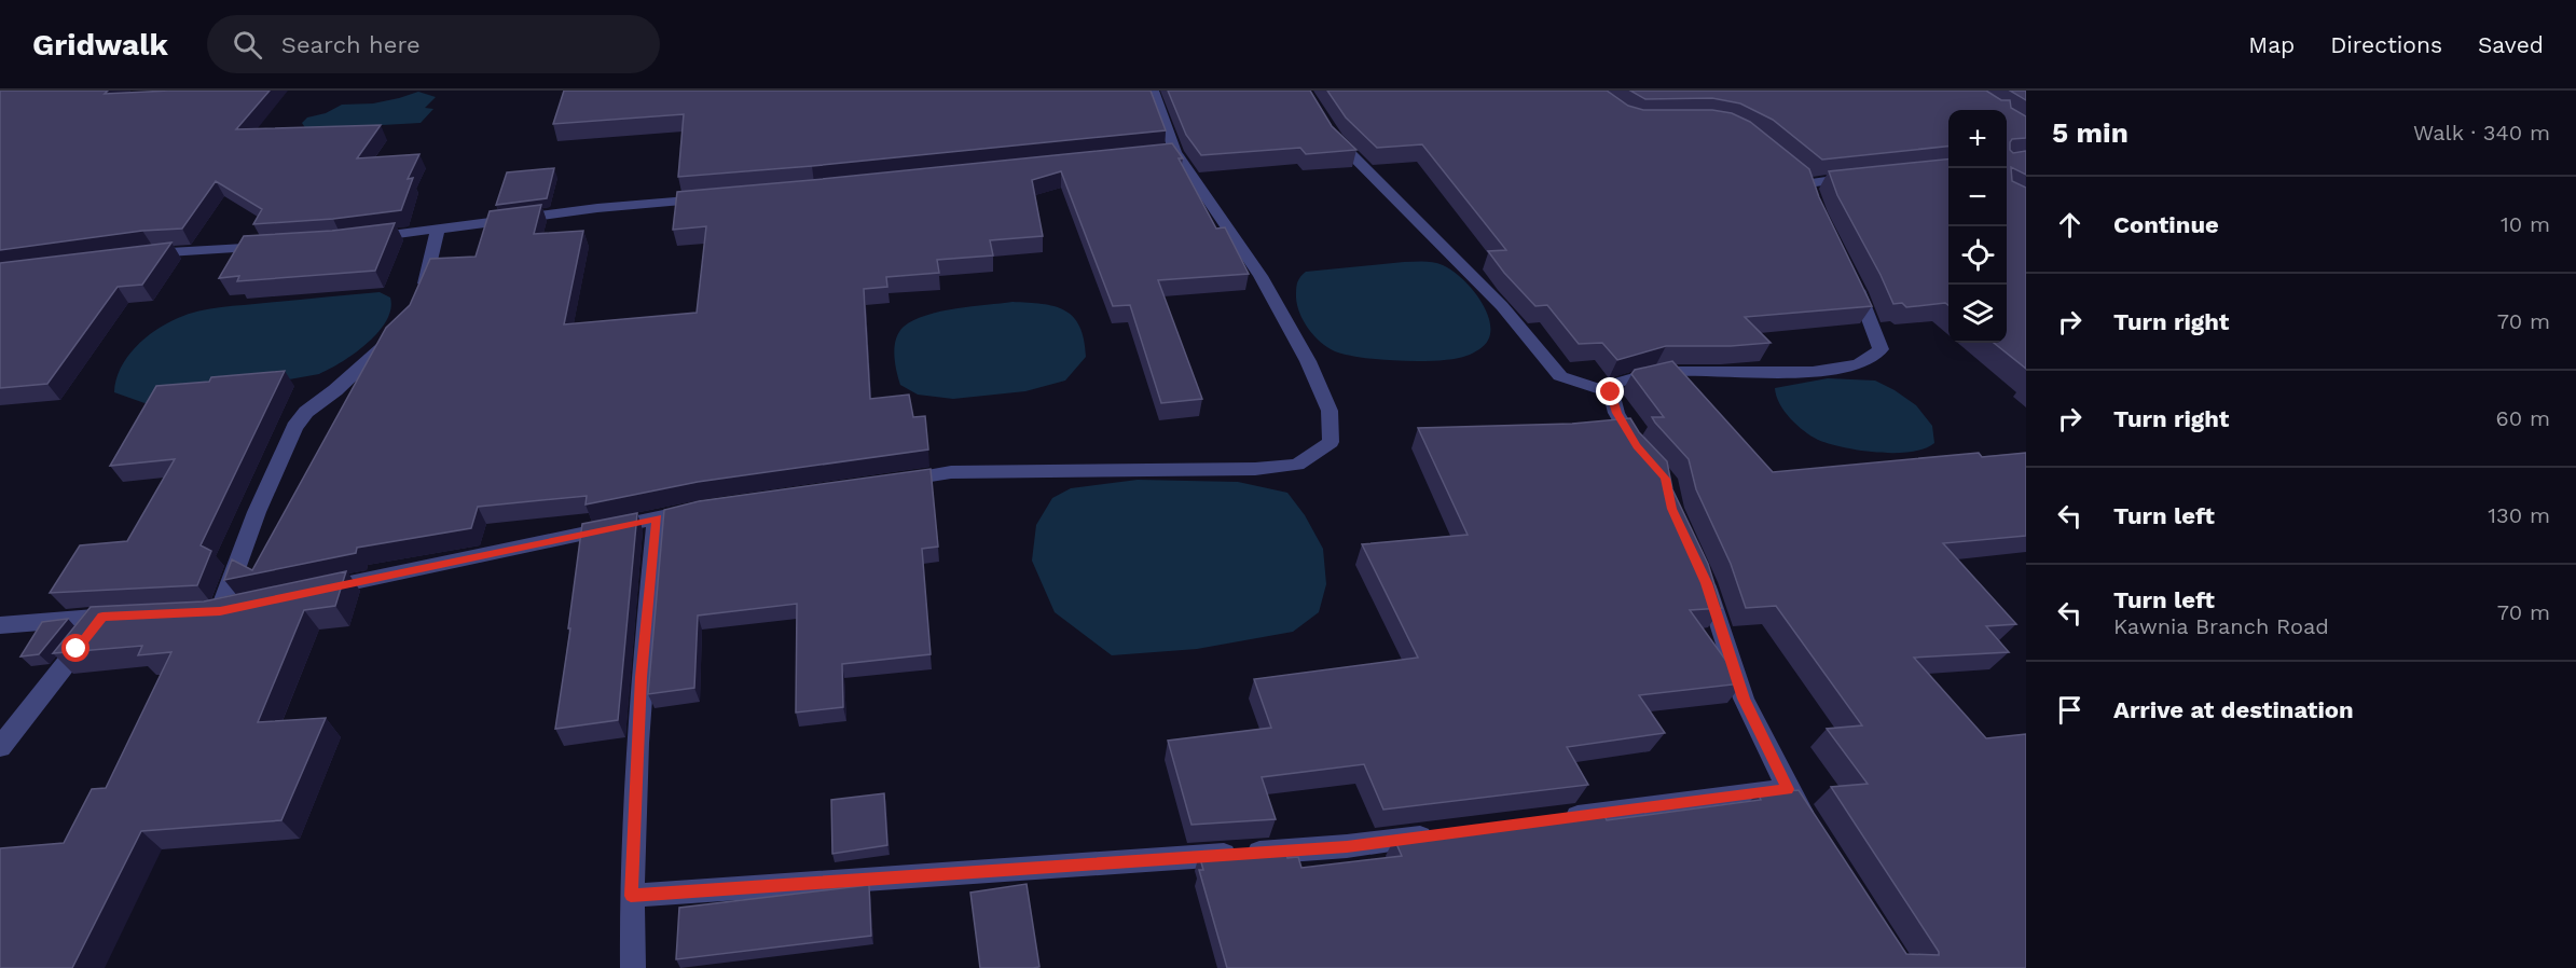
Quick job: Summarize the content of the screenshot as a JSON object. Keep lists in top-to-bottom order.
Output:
{
  "page": {
    "header": "Gridwalk",
    "search": "Search here",
    "nav": ["Map", "Directions", "Saved"],
    "heading": ["5 min", "Walk · 340 m"],
    "map_buttons": ["+", "−"],
    "list": [
      ["Continue", "10 m"],
      ["Turn right", "70 m"],
      ["Turn right", "60 m"],
      ["Turn left", "130 m"],
      ["Turn left", "Kawnia Branch Road", "70 m"],
      "Arrive at destination"
    ]
  }
}
